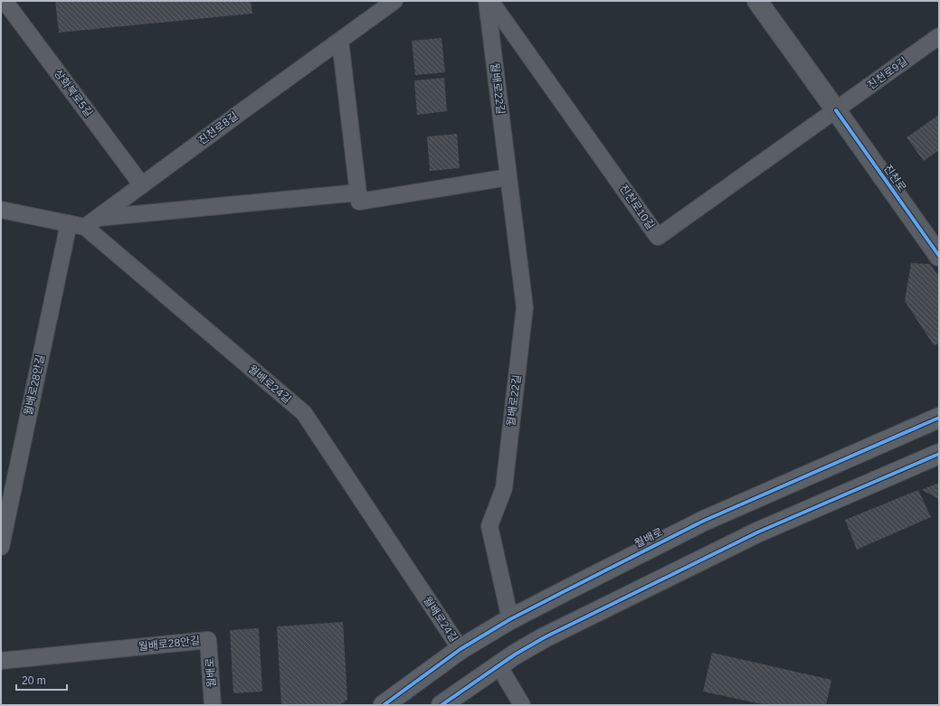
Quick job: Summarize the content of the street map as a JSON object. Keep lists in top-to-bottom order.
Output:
{
  "streets": {
    "main road": ["진천로", "월배로"],
    "street": [
      "진천로9길",
      "월배로22길",
      "상화북로5길",
      "진천로8길",
      "진천로10길",
      "월배로24길",
      "월배로28안길"
    ]
  },
  "crossings": [
    ["진천로9길", "진천로"],
    ["진천로9길", "진천로10길"],
    ["월배로22길", "월배로"],
    ["상화북로5길", "진천로8길"],
    ["진천로8길", "월배로24길"],
    ["진천로", "진천로10길"],
    ["월배로24길", "월배로28안길"],
    ["월배로24길", "월배로"],
    ["월배로28안길", "월배로"]
  ],
  "scale_bar": "20 m"
}
